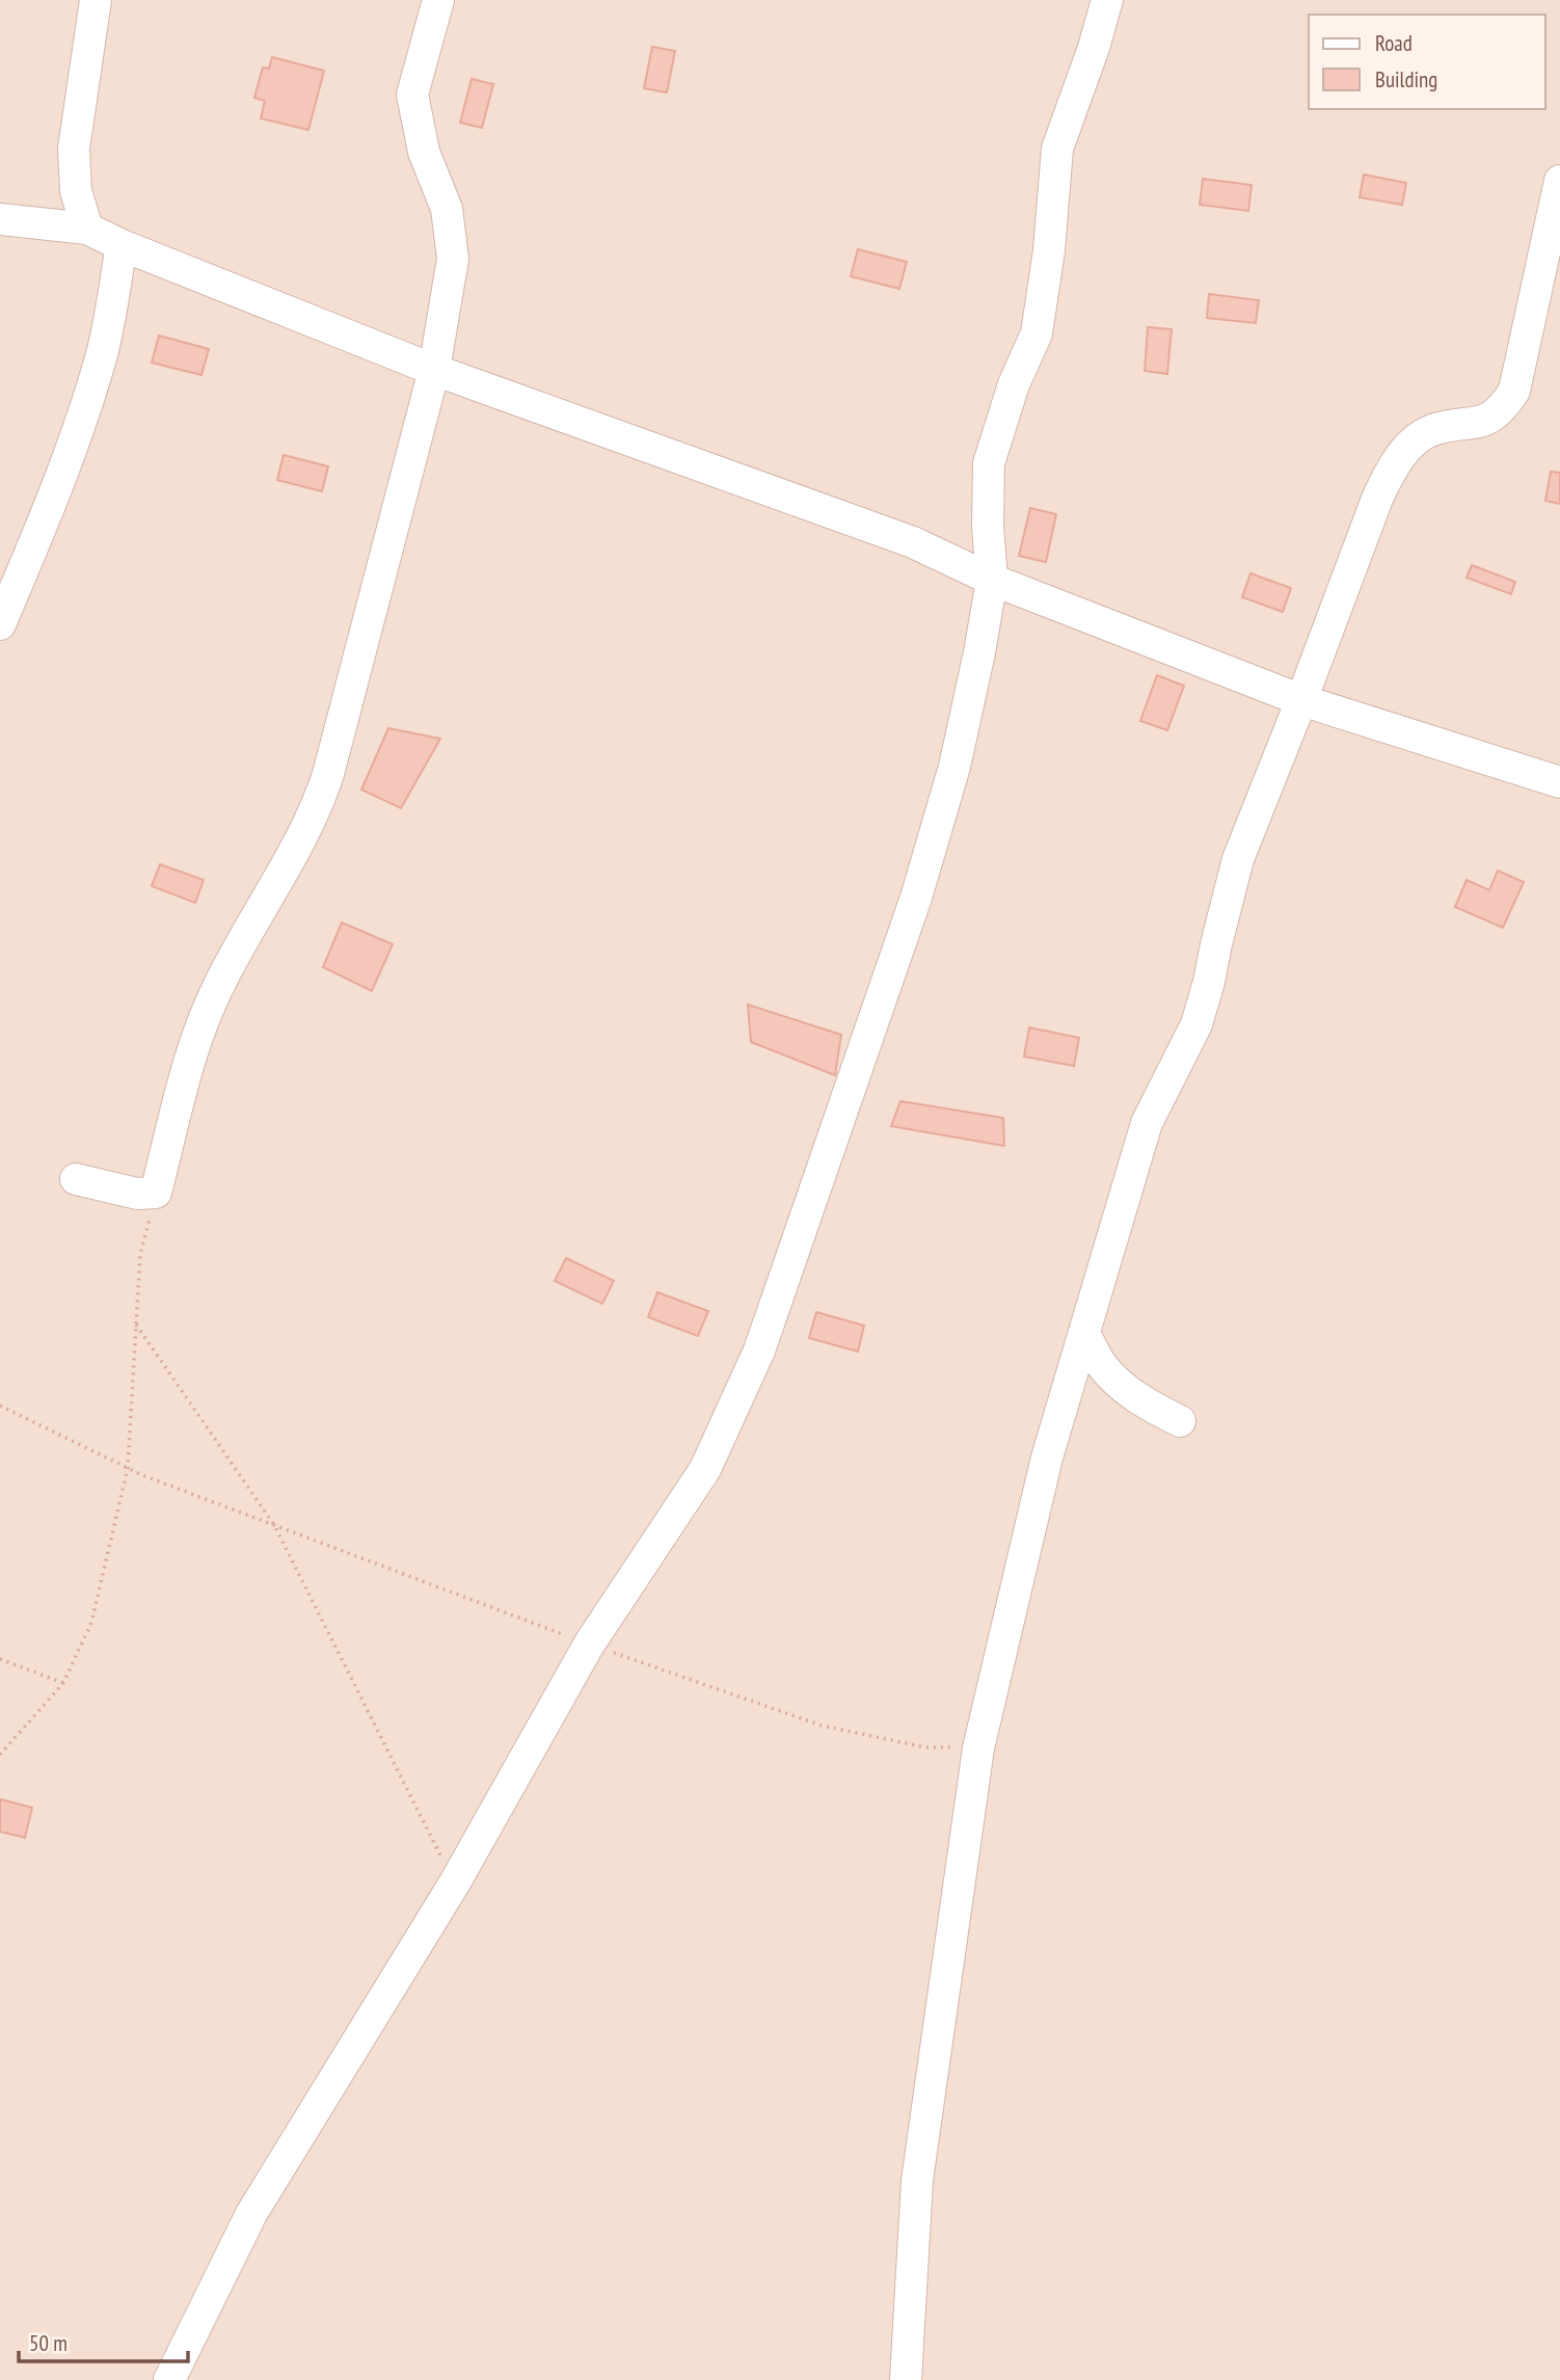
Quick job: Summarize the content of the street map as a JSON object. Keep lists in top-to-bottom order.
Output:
{
  "legend": ["Road", "Building"],
  "scale_bar": "50 m"
}
